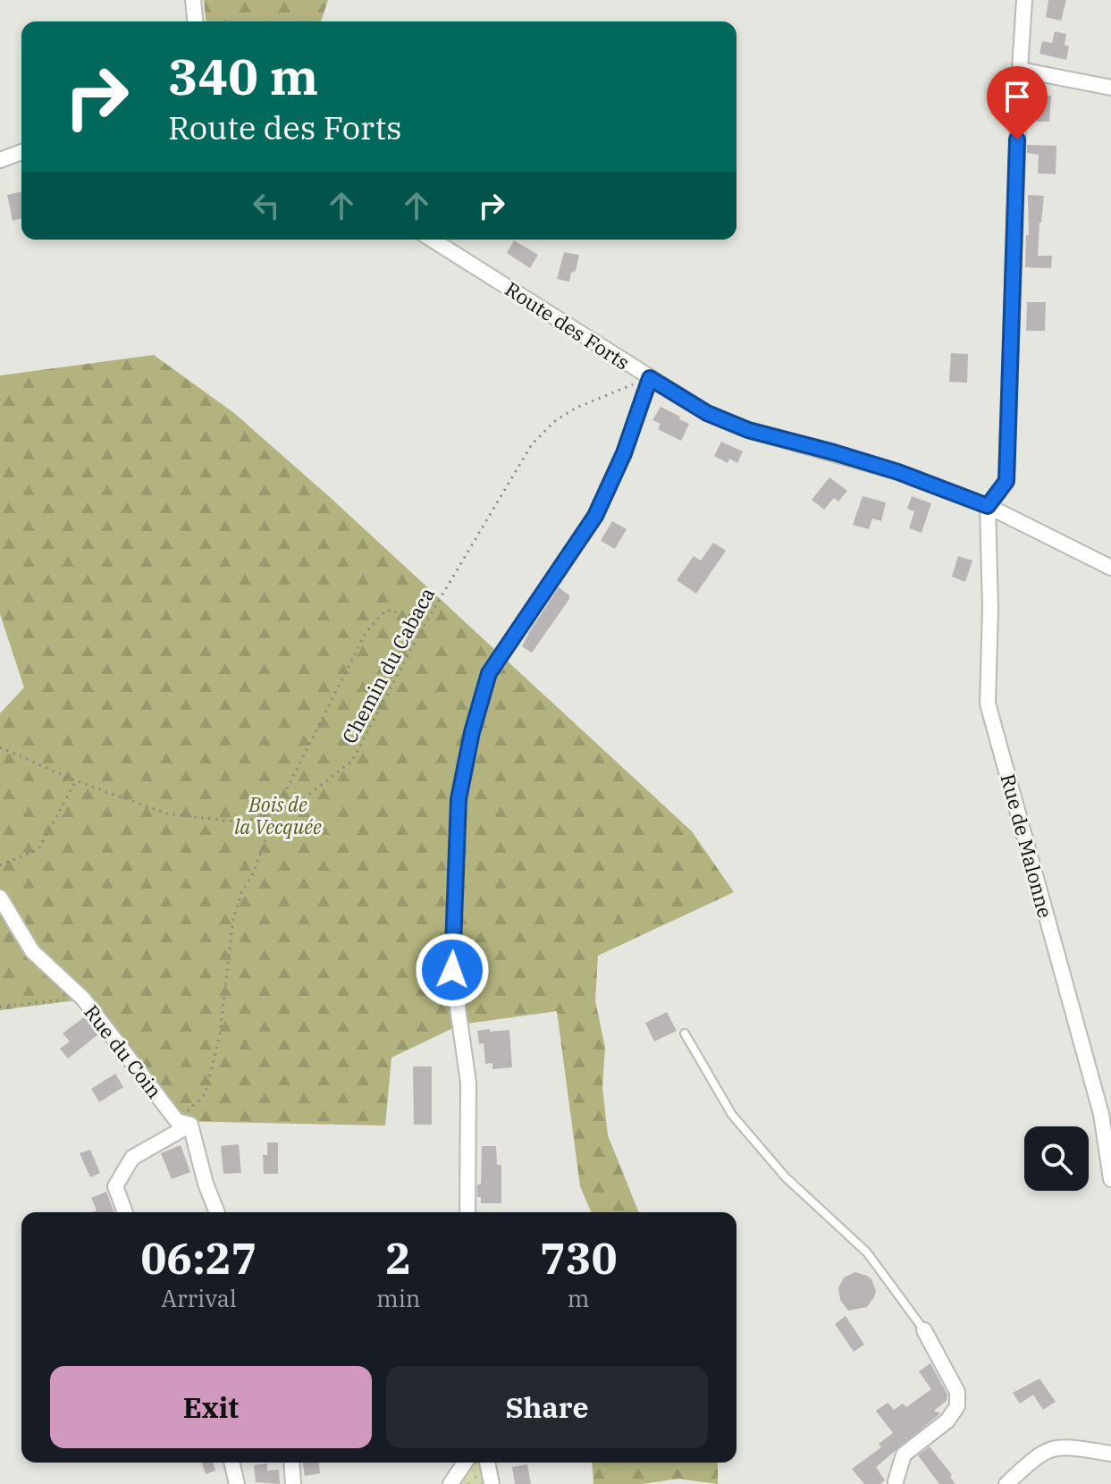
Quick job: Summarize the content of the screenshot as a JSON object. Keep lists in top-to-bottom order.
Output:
{
  "streets": {
    "street": ["Route des Forts", "Rue de Malonne", "Rue du Coin"],
    "path": ["Chemin du Cabaca"]
  },
  "crossings": [
    ["Route des Forts", "Chemin du Cabaca"],
    ["Route des Forts", "Rue de Malonne"]
  ],
  "parks": ["Bois de la Vecquée"],
  "page": {
    "turn": ["340 m", "Route des Forts"],
    "eta": [
      "06:27",
      "Arrival",
      "2",
      "min",
      "730",
      "m"
    ],
    "buttons": ["Exit", "Share"]
  }
}
